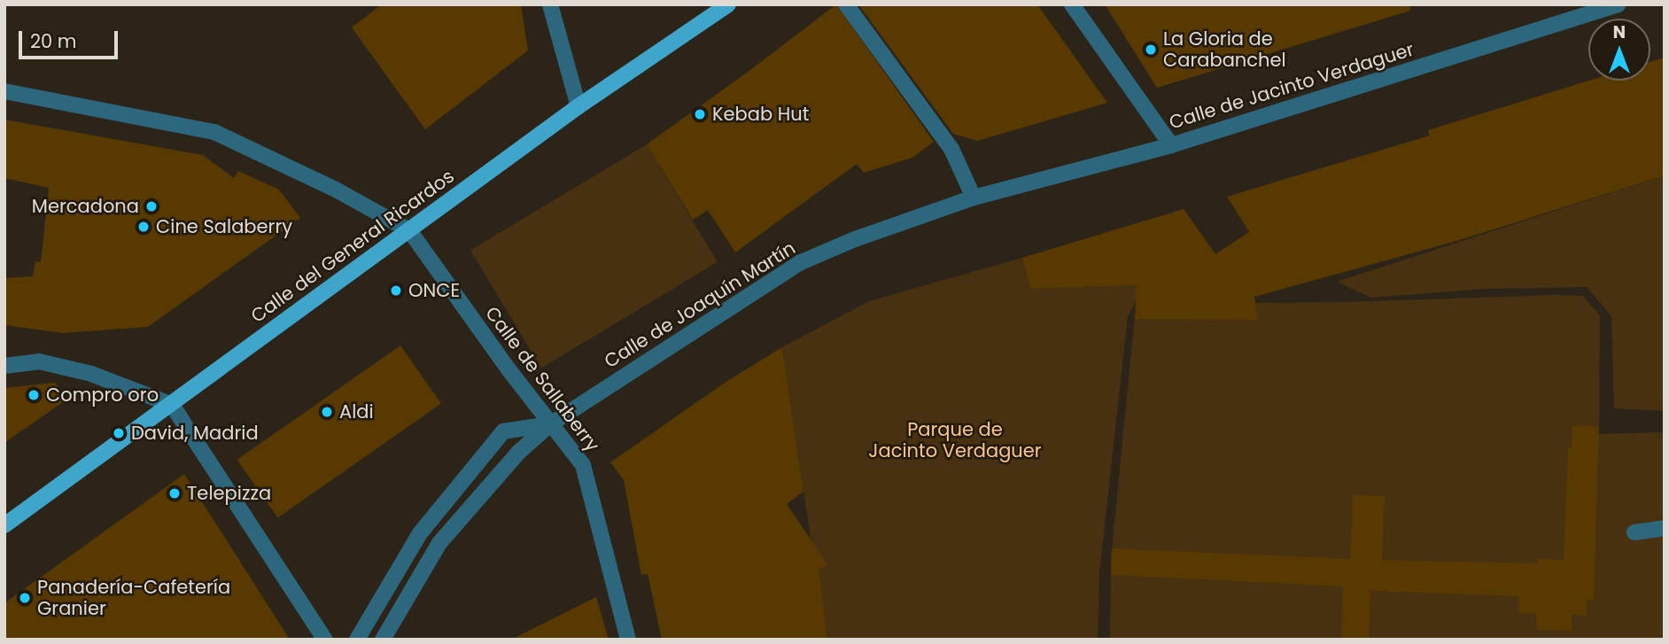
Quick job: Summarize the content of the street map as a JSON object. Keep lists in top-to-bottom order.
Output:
{
  "streets": {
    "main road": ["Calle del General Ricardos"],
    "street": ["Calle de Jacinto Verdaguer", "Calle de Joaquín Martín", "Calle de Sallaberry"]
  },
  "crossings": [
    ["Calle de Jacinto Verdaguer", "Calle de Joaquín Martín"],
    ["Calle del General Ricardos", "Calle de Sallaberry"],
    ["Calle de Joaquín Martín", "Calle de Sallaberry"]
  ],
  "parks": ["Parque de Jacinto Verdaguer"],
  "places": [
    "La Gloria de Carabanchel",
    "Kebab Hut",
    "Mercadona",
    "Cine Salaberry",
    "ONCE",
    "Compro oro",
    "Aldi",
    "David, Madrid",
    "Telepizza",
    "Panadería-Cafetería Granier"
  ],
  "scale_bar": "20 m",
  "north": "top"
}
